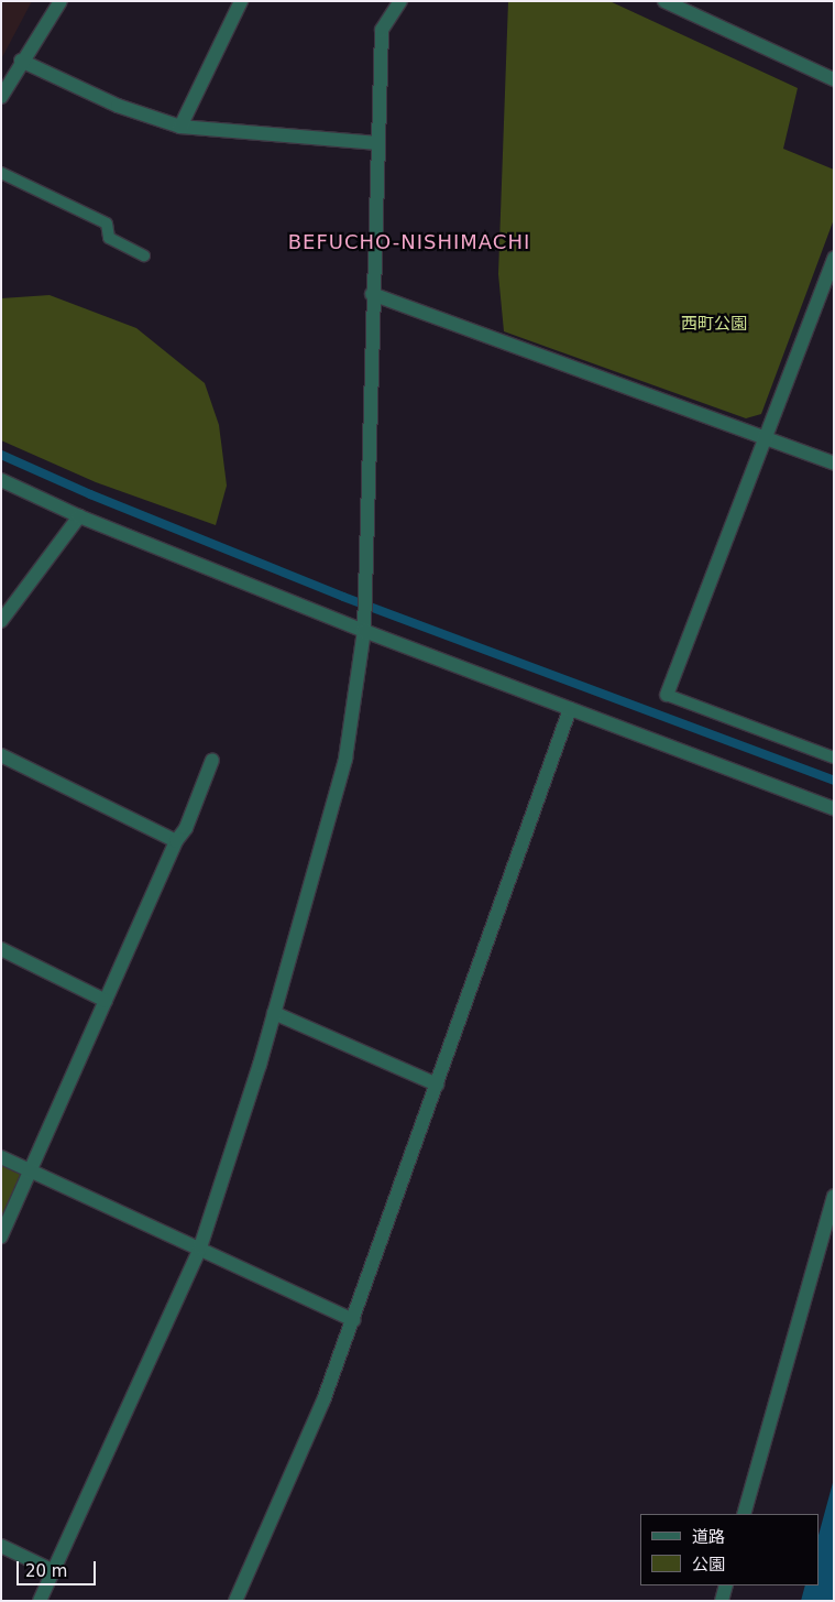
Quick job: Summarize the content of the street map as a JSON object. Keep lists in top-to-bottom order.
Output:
{
  "districts": ["BEFUCHO-NISHIMACHI"],
  "parks": ["西町公園"],
  "legend": ["道路", "公園"],
  "scale_bar": "20 m"
}
